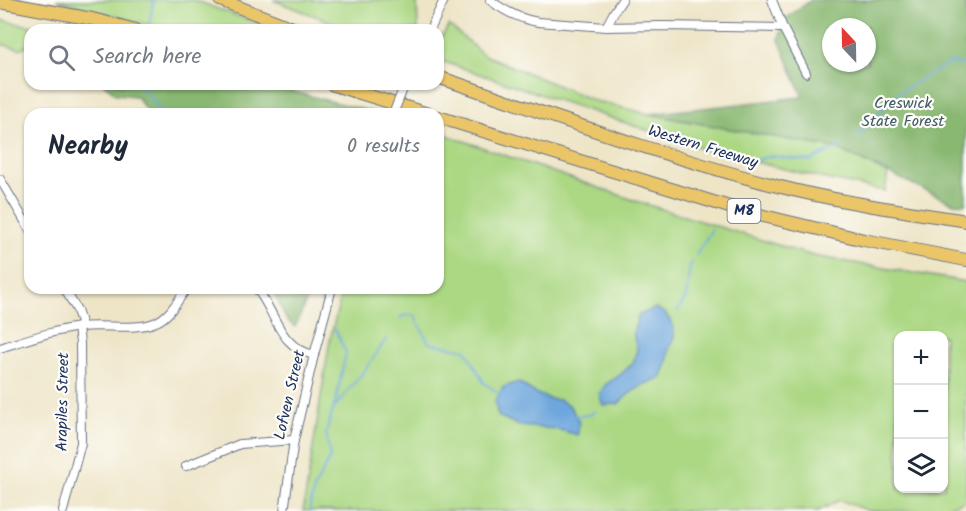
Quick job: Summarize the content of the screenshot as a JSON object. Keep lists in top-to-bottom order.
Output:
{
  "streets": {
    "highway": ["Western Freeway", "M8"],
    "street": ["Lofven Street", "Arapiles Street"]
  },
  "parks": ["Creswick State Forest"],
  "north": "top",
  "page": {
    "search": "Search here",
    "heading": ["Nearby", "0 results"],
    "map_buttons": ["+", "−"]
  }
}
